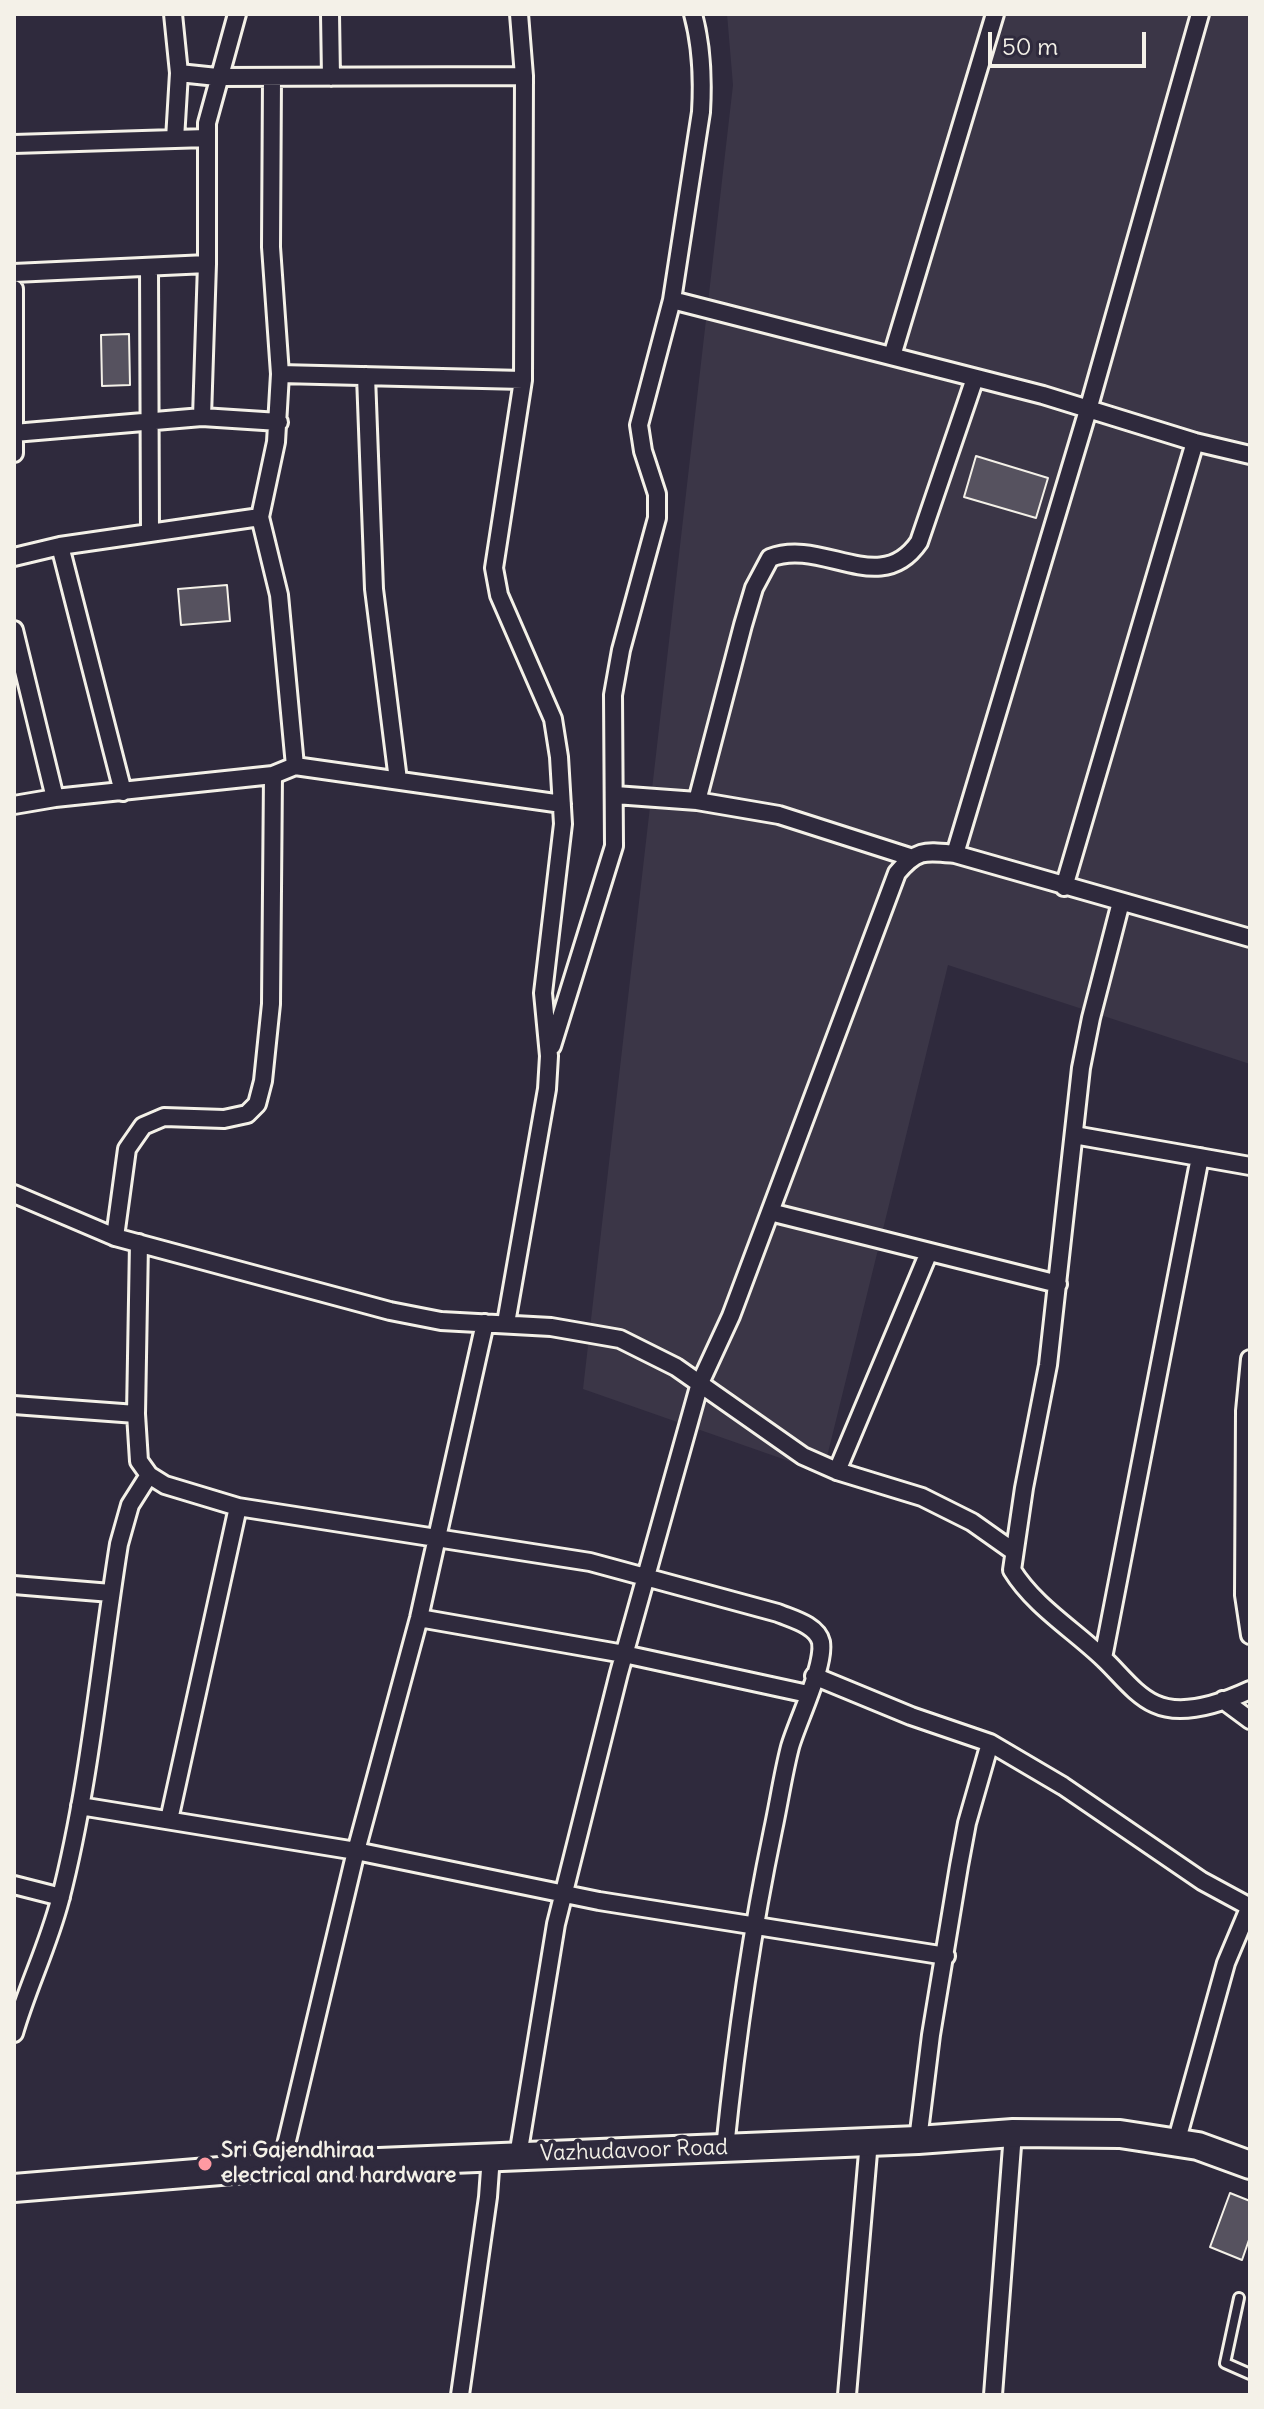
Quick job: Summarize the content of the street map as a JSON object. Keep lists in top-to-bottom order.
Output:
{
  "streets": {
    "main road": ["Vazhudavoor Road"]
  },
  "places": ["Sri Gajendhiraa electrical and hardware"],
  "scale_bar": "50 m"
}
